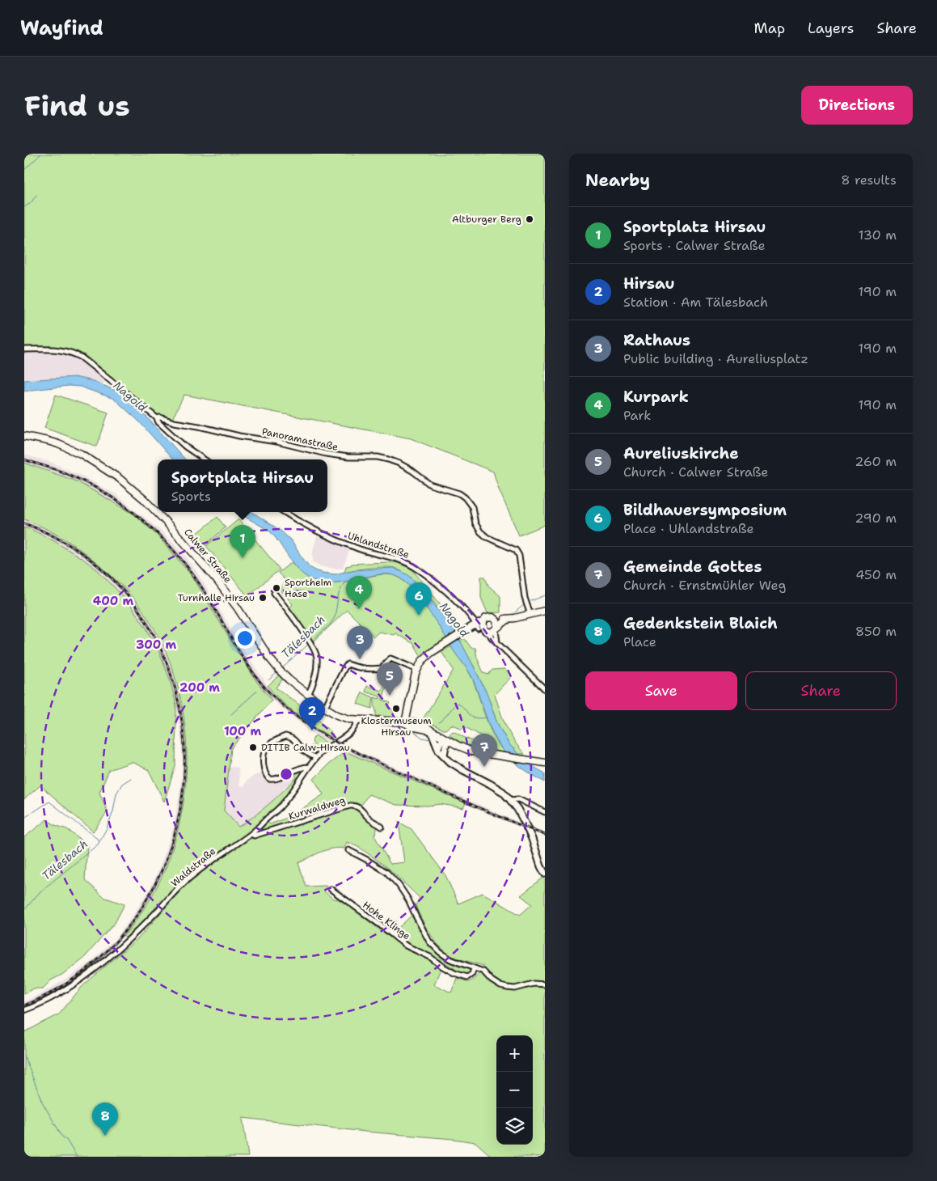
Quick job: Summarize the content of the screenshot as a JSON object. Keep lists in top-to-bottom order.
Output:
{
  "streets": {
    "main road": ["Calwer Straße"],
    "street": [
      "Panoramastraße",
      "Uhlandstraße",
      "Kurwaldweg",
      "Waldstraße",
      "Hohe Klinge"
    ]
  },
  "crossings": [
    ["Calwer Straße", "Waldstraße"],
    ["Kurwaldweg", "Waldstraße"]
  ],
  "water": ["Nagold", "Tälesbach"],
  "places": [
    "Altburger Berg",
    "Sportheim Hase",
    "Turnhalle Hirsau",
    "Klostermuseum Hirsau",
    "DITIB Calw-Hirsau"
  ],
  "page": {
    "header": "Wayfind",
    "nav": ["Map", "Layers", "Share"],
    "buttons": [
      "Directions",
      ["Save", "Share"]
    ],
    "title": "Find us",
    "heading": ["Nearby", "8 results"],
    "list": [
      {
        "mark": "1",
        "name": "Sportplatz Hirsau",
        "note": "Sports · Calwer Straße",
        "value": "130 m"
      },
      {
        "mark": "2",
        "name": "Hirsau",
        "note": "Station · Am Tälesbach",
        "value": "190 m"
      },
      {
        "mark": "3",
        "name": "Rathaus",
        "note": "Public building · Aureliusplatz",
        "value": "190 m"
      },
      {
        "mark": "4",
        "name": "Kurpark",
        "note": "Park",
        "value": "190 m"
      },
      {
        "mark": "5",
        "name": "Aureliuskirche",
        "note": "Church · Calwer Straße",
        "value": "260 m"
      },
      {
        "mark": "6",
        "name": "Bildhauersymposium",
        "note": "Place · Uhlandstraße",
        "value": "290 m"
      },
      {
        "mark": "7",
        "name": "Gemeinde Gottes",
        "note": "Church · Ernstmühler Weg",
        "value": "450 m"
      },
      {
        "mark": "8",
        "name": "Gedenkstein Blaich",
        "note": "Place",
        "value": "850 m"
      }
    ],
    "popup": ["Sportplatz Hirsau", "Sports"],
    "pins": [
      "1",
      "4",
      "6",
      "3",
      "5",
      "2",
      "7",
      "8"
    ],
    "map_buttons": ["+", "−"]
  },
  "rings": [
    "400 m",
    "300 m",
    "200 m",
    "100 m"
  ]
}
